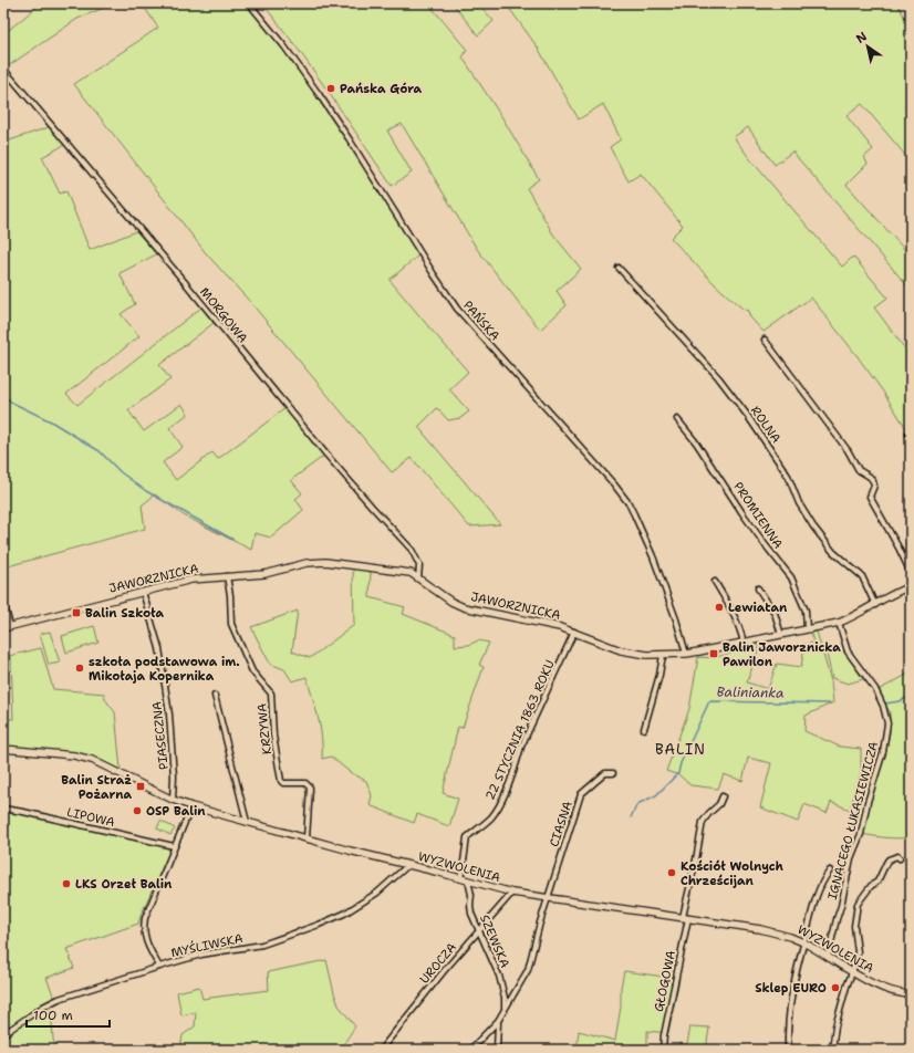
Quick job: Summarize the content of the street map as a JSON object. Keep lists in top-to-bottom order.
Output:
{
  "streets": {
    "street": [
      "MORGOWA",
      "PAŃSKA",
      "ROLNA",
      "PROMIENNA",
      "JAWORZNICKA",
      "KRZYWA",
      "22 STYCZNIA 1863 ROKU",
      "PIASECZNA",
      "LIPOWA",
      "IGNACEGO ŁUKASIEWICZA",
      "CIASNA",
      "WYZWOLENIA",
      "SZEWSKA",
      "MYŚLIWSKA",
      "UROCZA",
      "GŁOGOWA"
    ]
  },
  "crossings": [
    ["MORGOWA", "JAWORZNICKA"],
    ["PAŃSKA", "JAWORZNICKA"],
    ["ROLNA", "JAWORZNICKA"],
    ["PROMIENNA", "JAWORZNICKA"],
    ["JAWORZNICKA", "KRZYWA"],
    ["JAWORZNICKA", "22 STYCZNIA 1863 ROKU"],
    ["JAWORZNICKA", "PIASECZNA"],
    ["JAWORZNICKA", "IGNACEGO ŁUKASIEWICZA"],
    ["KRZYWA", "WYZWOLENIA"],
    ["22 STYCZNIA 1863 ROKU", "WYZWOLENIA"],
    ["PIASECZNA", "WYZWOLENIA"],
    ["IGNACEGO ŁUKASIEWICZA", "WYZWOLENIA"],
    ["CIASNA", "WYZWOLENIA"],
    ["CIASNA", "SZEWSKA"],
    ["WYZWOLENIA", "SZEWSKA"],
    ["WYZWOLENIA", "MYŚLIWSKA"],
    ["WYZWOLENIA", "UROCZA"],
    ["WYZWOLENIA", "GŁOGOWA"],
    ["SZEWSKA", "UROCZA"]
  ],
  "districts": ["BALIN"],
  "water": ["Balinianka"],
  "places": {
    "other": [
      "Pańska Góra",
      "Lewiatan",
      "szkoła podstawowa im. Mikołaja Kopernika",
      "OSP Balin",
      "Kościół Wolnych Chrześcijan",
      "LKS Orzeł Balin",
      "Sklep EURO"
    ],
    "transit": ["Balin Szkoła", "Balin Jaworznicka Pawilon", "Balin Straż Pożarna"]
  },
  "scale_bar": "100 m",
  "north": "top left"
}
